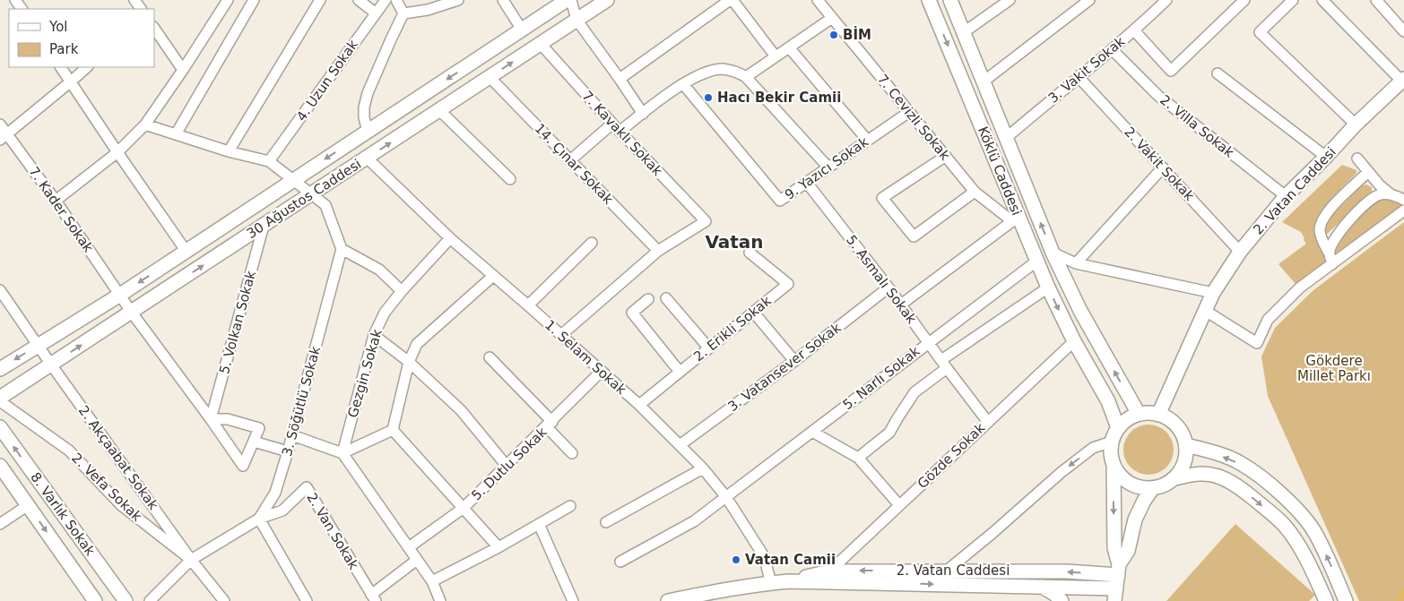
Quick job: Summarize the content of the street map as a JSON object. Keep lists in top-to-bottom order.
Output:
{
  "streets": {
    "main road": [
      "Köklü Caddesi",
      "2. Vatan Caddesi",
      "30 Ağustos Caddesi",
      "8. Varlık Sokak"
    ],
    "street": [
      "3. Vakit Sokak",
      "4. Uzun Sokak",
      "7. Cevizli Sokak",
      "2. Villa Sokak",
      "7. Kavaklı Sokak",
      "14. Çınar Sokak",
      "2. Vakit Sokak",
      "9. Yazıcı Sokak",
      "7. Kader Sokak",
      "5. Asmalı Sokak",
      "5. Volkan Sokak",
      "2. Erikli Sokak",
      "1. Selam Sokak",
      "3. Vatansever Sokak",
      "Gezgin Sokak",
      "5. Narlı Sokak",
      "3. Söğütlü Sokak",
      "Gözde Sokak",
      "2. Akçaabat Sokak",
      "5. Dutlu Sokak",
      "2. Vefa Sokak",
      "2. Van Sokak"
    ]
  },
  "crossings": [
    ["3. Vakit Sokak", "2. Villa Sokak"],
    ["3. Vakit Sokak", "2. Vakit Sokak"],
    ["3. Vakit Sokak", "Köklü Caddesi"],
    ["7. Cevizli Sokak", "9. Yazıcı Sokak"],
    ["7. Cevizli Sokak", "Köklü Caddesi"],
    ["2. Villa Sokak", "2. Vatan Caddesi"],
    ["7. Kavaklı Sokak", "14. Çınar Sokak"],
    ["7. Kavaklı Sokak", "30 Ağustos Caddesi"],
    ["14. Çınar Sokak", "30 Ağustos Caddesi"],
    ["2. Vakit Sokak", "2. Vatan Caddesi"],
    ["9. Yazıcı Sokak", "5. Asmalı Sokak"],
    ["Köklü Caddesi", "2. Vatan Caddesi"],
    ["Köklü Caddesi", "5. Narlı Sokak"],
    ["Köklü Caddesi", "Gözde Sokak"],
    ["2. Vatan Caddesi", "1. Selam Sokak"],
    ["2. Vatan Caddesi", "Gözde Sokak"],
    ["30 Ağustos Caddesi", "7. Kader Sokak"],
    ["30 Ağustos Caddesi", "5. Volkan Sokak"],
    ["30 Ağustos Caddesi", "1. Selam Sokak"],
    ["30 Ağustos Caddesi", "2. Akçaabat Sokak"],
    ["5. Asmalı Sokak", "3. Vatansever Sokak"],
    ["5. Asmalı Sokak", "5. Narlı Sokak"],
    ["5. Asmalı Sokak", "Gözde Sokak"],
    ["2. Erikli Sokak", "1. Selam Sokak"],
    ["1. Selam Sokak", "3. Vatansever Sokak"],
    ["1. Selam Sokak", "Gezgin Sokak"],
    ["1. Selam Sokak", "5. Narlı Sokak"],
    ["1. Selam Sokak", "5. Dutlu Sokak"],
    ["3. Söğütlü Sokak", "2. Akçaabat Sokak"],
    ["3. Söğütlü Sokak", "2. Vefa Sokak"],
    ["3. Söğütlü Sokak", "2. Van Sokak"],
    ["2. Akçaabat Sokak", "2. Vefa Sokak"]
  ],
  "districts": ["Vatan"],
  "parks": ["Gökdere Millet Parkı"],
  "places": ["BİM", "Hacı Bekir Camii", "Vatan Camii"],
  "legend": ["Yol", "Park"]
}
